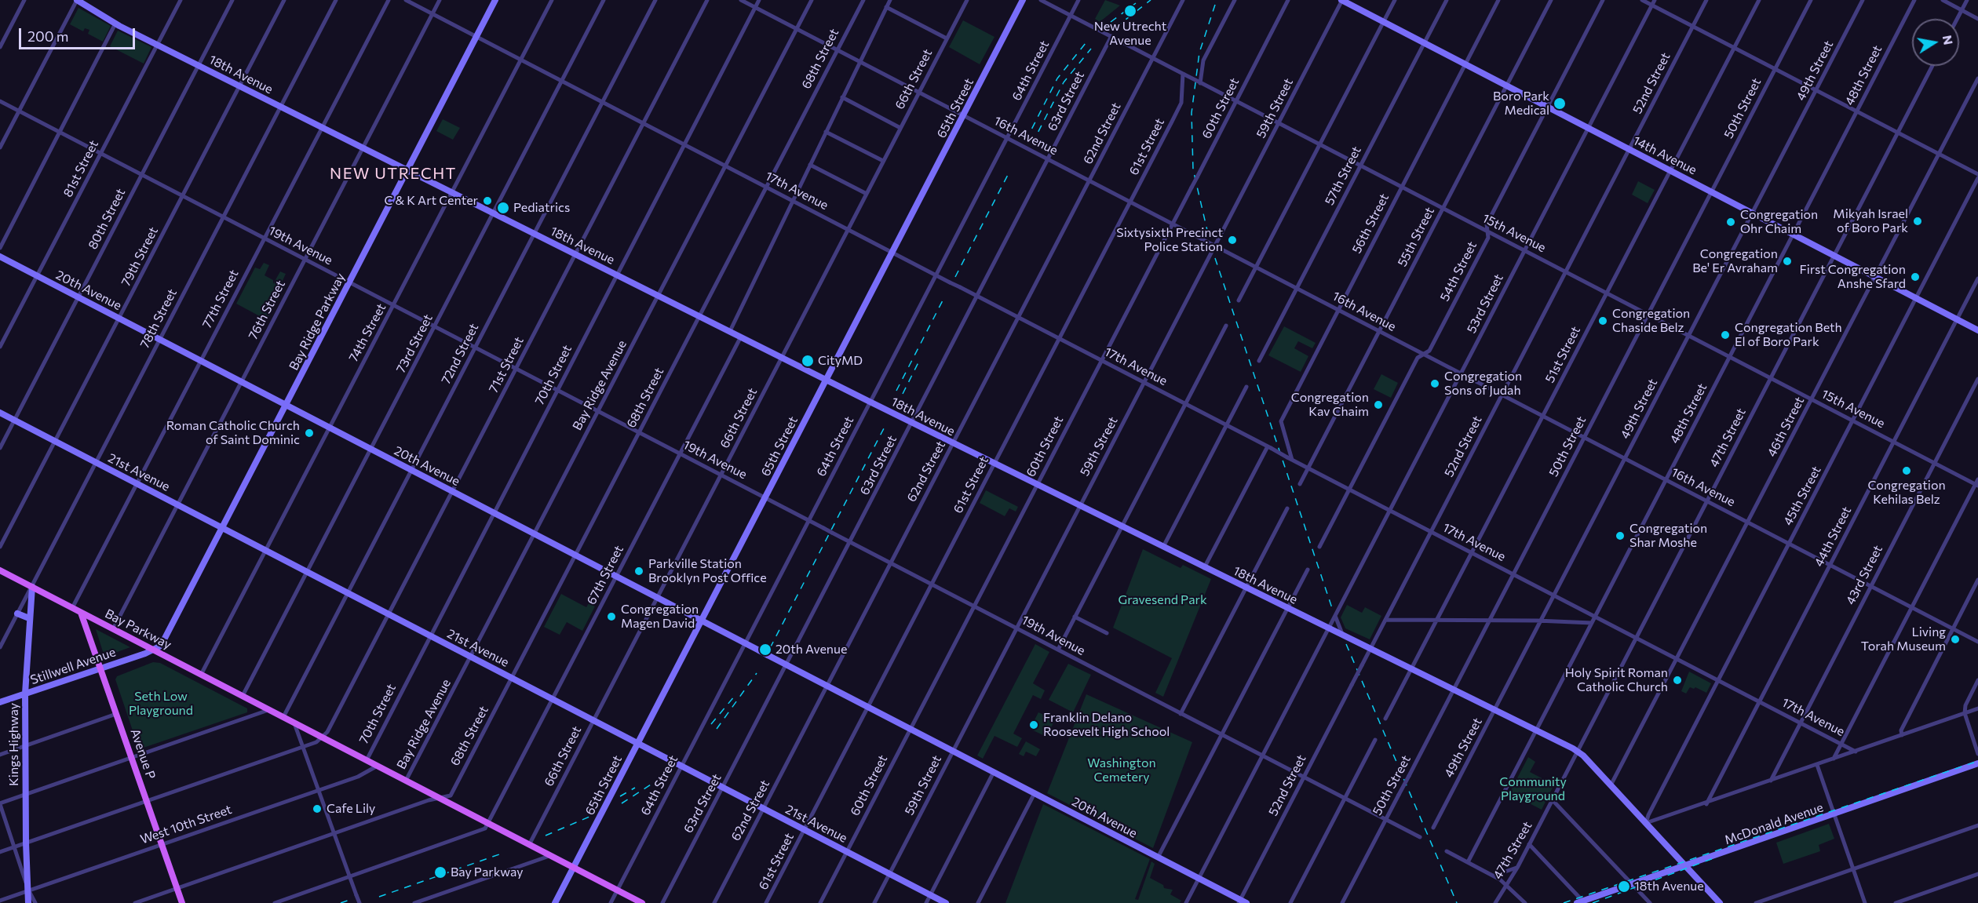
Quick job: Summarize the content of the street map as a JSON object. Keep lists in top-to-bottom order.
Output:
{
  "streets": {
    "main road": ["Bay Parkway", "Avenue P"],
    "street": [
      "68th Street",
      "64th Street",
      "49th Street",
      "18th Avenue",
      "48th Street",
      "66th Street",
      "52nd Street",
      "63rd Street",
      "65th Street",
      "60th Street",
      "59th Street",
      "50th Street",
      "62nd Street",
      "16th Avenue",
      "61st Street",
      "14th Avenue",
      "81st Street",
      "57th Street",
      "17th Avenue",
      "80th Street",
      "56th Street",
      "15th Avenue",
      "55th Street",
      "19th Avenue",
      "79th Street",
      "54th Street",
      "20th Avenue",
      "77th Street",
      "53rd Street",
      "76th Street",
      "78th Street",
      "Bay Ridge Parkway",
      "74th Street",
      "73rd Street",
      "72nd Street",
      "51st Street",
      "71st Street",
      "70th Street",
      "Bay Ridge Avenue",
      "46th Street",
      "47th Street",
      "21st Avenue",
      "45th Street",
      "44th Street",
      "67th Street",
      "43rd Street",
      "Stillwell Avenue",
      "Kings Highway",
      "McDonald Avenue",
      "West 10th Street"
    ]
  },
  "crossings": [
    ["68th Street", "18th Avenue"],
    ["68th Street", "16th Avenue"],
    ["68th Street", "17th Avenue"],
    ["68th Street", "19th Avenue"],
    ["68th Street", "20th Avenue"],
    ["68th Street", "21st Avenue"],
    ["68th Street", "Bay Parkway"],
    ["64th Street", "18th Avenue"],
    ["64th Street", "16th Avenue"],
    ["64th Street", "17th Avenue"],
    ["64th Street", "15th Avenue"],
    ["64th Street", "19th Avenue"],
    ["64th Street", "20th Avenue"],
    ["64th Street", "21st Avenue"],
    ["64th Street", "Bay Parkway"],
    ["49th Street", "18th Avenue"],
    ["49th Street", "16th Avenue"],
    ["49th Street", "14th Avenue"],
    ["49th Street", "17th Avenue"],
    ["49th Street", "15th Avenue"],
    ["18th Avenue", "48th Street"],
    ["18th Avenue", "66th Street"],
    ["18th Avenue", "52nd Street"],
    ["18th Avenue", "63rd Street"],
    ["18th Avenue", "65th Street"],
    ["18th Avenue", "60th Street"],
    ["18th Avenue", "59th Street"],
    ["18th Avenue", "50th Street"],
    ["18th Avenue", "62nd Street"],
    ["18th Avenue", "61st Street"],
    ["18th Avenue", "81st Street"],
    ["18th Avenue", "80th Street"],
    ["18th Avenue", "79th Street"],
    ["18th Avenue", "77th Street"],
    ["18th Avenue", "53rd Street"],
    ["18th Avenue", "76th Street"],
    ["18th Avenue", "78th Street"],
    ["18th Avenue", "Bay Ridge Parkway"],
    ["18th Avenue", "74th Street"],
    ["18th Avenue", "73rd Street"],
    ["18th Avenue", "72nd Street"],
    ["18th Avenue", "51st Street"],
    ["18th Avenue", "71st Street"],
    ["18th Avenue", "70th Street"],
    ["18th Avenue", "Bay Ridge Avenue"],
    ["18th Avenue", "46th Street"],
    ["18th Avenue", "47th Street"],
    ["18th Avenue", "45th Street"],
    ["18th Avenue", "67th Street"],
    ["18th Avenue", "McDonald Avenue"],
    ["48th Street", "16th Avenue"],
    ["48th Street", "14th Avenue"],
    ["48th Street", "17th Avenue"],
    ["48th Street", "15th Avenue"],
    ["66th Street", "16th Avenue"],
    ["66th Street", "17th Avenue"],
    ["66th Street", "19th Avenue"],
    ["66th Street", "20th Avenue"],
    ["66th Street", "21st Avenue"],
    ["66th Street", "Bay Parkway"],
    ["52nd Street", "16th Avenue"],
    ["52nd Street", "14th Avenue"],
    ["52nd Street", "17th Avenue"],
    ["52nd Street", "15th Avenue"],
    ["52nd Street", "19th Avenue"],
    ["52nd Street", "20th Avenue"],
    ["63rd Street", "16th Avenue"],
    ["63rd Street", "17th Avenue"],
    ["63rd Street", "15th Avenue"],
    ["63rd Street", "19th Avenue"],
    ["63rd Street", "20th Avenue"],
    ["63rd Street", "21st Avenue"],
    ["65th Street", "16th Avenue"],
    ["65th Street", "17th Avenue"],
    ["65th Street", "19th Avenue"],
    ["65th Street", "20th Avenue"],
    ["65th Street", "21st Avenue"],
    ["65th Street", "Bay Parkway"],
    ["60th Street", "16th Avenue"],
    ["60th Street", "17th Avenue"],
    ["60th Street", "15th Avenue"],
    ["60th Street", "19th Avenue"],
    ["60th Street", "20th Avenue"],
    ["60th Street", "21st Avenue"],
    ["59th Street", "16th Avenue"],
    ["59th Street", "14th Avenue"],
    ["59th Street", "17th Avenue"],
    ["59th Street", "15th Avenue"],
    ["59th Street", "19th Avenue"],
    ["59th Street", "20th Avenue"],
    ["59th Street", "21st Avenue"],
    ["50th Street", "16th Avenue"],
    ["50th Street", "14th Avenue"],
    ["50th Street", "17th Avenue"],
    ["50th Street", "15th Avenue"],
    ["50th Street", "19th Avenue"],
    ["62nd Street", "16th Avenue"],
    ["62nd Street", "17th Avenue"],
    ["62nd Street", "15th Avenue"],
    ["62nd Street", "19th Avenue"],
    ["62nd Street", "20th Avenue"],
    ["62nd Street", "21st Avenue"],
    ["16th Avenue", "61st Street"],
    ["16th Avenue", "57th Street"],
    ["16th Avenue", "56th Street"],
    ["16th Avenue", "55th Street"],
    ["16th Avenue", "54th Street"],
    ["16th Avenue", "53rd Street"],
    ["16th Avenue", "51st Street"],
    ["16th Avenue", "70th Street"],
    ["16th Avenue", "Bay Ridge Avenue"],
    ["16th Avenue", "46th Street"],
    ["16th Avenue", "47th Street"],
    ["16th Avenue", "45th Street"],
    ["16th Avenue", "44th Street"],
    ["16th Avenue", "43rd Street"],
    ["61st Street", "17th Avenue"],
    ["61st Street", "15th Avenue"],
    ["61st Street", "19th Avenue"],
    ["61st Street", "20th Avenue"],
    ["61st Street", "21st Avenue"],
    ["14th Avenue", "57th Street"],
    ["14th Avenue", "56th Street"],
    ["14th Avenue", "55th Street"],
    ["14th Avenue", "54th Street"],
    ["14th Avenue", "53rd Street"],
    ["14th Avenue", "51st Street"],
    ["14th Avenue", "46th Street"],
    ["14th Avenue", "47th Street"],
    ["14th Avenue", "45th Street"],
    ["14th Avenue", "44th Street"],
    ["81st Street", "19th Avenue"],
    ["81st Street", "20th Avenue"],
    ["57th Street", "15th Avenue"],
    ["17th Avenue", "56th Street"],
    ["17th Avenue", "55th Street"],
    ["17th Avenue", "54th Street"],
    ["17th Avenue", "53rd Street"],
    ["17th Avenue", "76th Street"],
    ["17th Avenue", "Bay Ridge Parkway"],
    ["17th Avenue", "74th Street"],
    ["17th Avenue", "73rd Street"],
    ["17th Avenue", "72nd Street"],
    ["17th Avenue", "51st Street"],
    ["17th Avenue", "71st Street"],
    ["17th Avenue", "70th Street"],
    ["17th Avenue", "Bay Ridge Avenue"],
    ["17th Avenue", "46th Street"],
    ["17th Avenue", "47th Street"],
    ["17th Avenue", "45th Street"],
    ["17th Avenue", "44th Street"],
    ["17th Avenue", "43rd Street"],
    ["80th Street", "19th Avenue"],
    ["80th Street", "20th Avenue"],
    ["80th Street", "21st Avenue"],
    ["56th Street", "15th Avenue"],
    ["15th Avenue", "55th Street"],
    ["15th Avenue", "54th Street"],
    ["15th Avenue", "53rd Street"],
    ["15th Avenue", "51st Street"],
    ["15th Avenue", "46th Street"],
    ["15th Avenue", "47th Street"],
    ["15th Avenue", "45th Street"],
    ["15th Avenue", "44th Street"],
    ["15th Avenue", "43rd Street"],
    ["19th Avenue", "79th Street"],
    ["19th Avenue", "77th Street"],
    ["19th Avenue", "53rd Street"],
    ["19th Avenue", "76th Street"],
    ["19th Avenue", "78th Street"],
    ["19th Avenue", "Bay Ridge Parkway"],
    ["19th Avenue", "74th Street"],
    ["19th Avenue", "73rd Street"],
    ["19th Avenue", "72nd Street"],
    ["19th Avenue", "71st Street"],
    ["19th Avenue", "70th Street"],
    ["19th Avenue", "Bay Ridge Avenue"],
    ["19th Avenue", "67th Street"],
    ["79th Street", "20th Avenue"],
    ["79th Street", "21st Avenue"],
    ["20th Avenue", "77th Street"],
    ["20th Avenue", "53rd Street"],
    ["20th Avenue", "76th Street"],
    ["20th Avenue", "78th Street"],
    ["20th Avenue", "Bay Ridge Parkway"],
    ["20th Avenue", "74th Street"],
    ["20th Avenue", "73rd Street"],
    ["20th Avenue", "72nd Street"],
    ["20th Avenue", "71st Street"],
    ["20th Avenue", "70th Street"],
    ["20th Avenue", "Bay Ridge Avenue"],
    ["20th Avenue", "67th Street"],
    ["77th Street", "21st Avenue"],
    ["77th Street", "Bay Parkway"],
    ["76th Street", "21st Avenue"],
    ["76th Street", "Bay Parkway"],
    ["78th Street", "21st Avenue"],
    ["78th Street", "Bay Parkway"],
    ["78th Street", "Kings Highway"],
    ["Bay Ridge Parkway", "21st Avenue"],
    ["Bay Ridge Parkway", "Bay Parkway"],
    ["Bay Ridge Parkway", "Stillwell Avenue"],
    ["74th Street", "21st Avenue"],
    ["74th Street", "Bay Parkway"],
    ["73rd Street", "21st Avenue"],
    ["73rd Street", "Bay Parkway"],
    ["72nd Street", "21st Avenue"],
    ["72nd Street", "Bay Parkway"],
    ["71st Street", "21st Avenue"],
    ["71st Street", "Bay Parkway"],
    ["70th Street", "21st Avenue"],
    ["70th Street", "Bay Parkway"],
    ["Bay Ridge Avenue", "21st Avenue"],
    ["Bay Ridge Avenue", "Bay Parkway"],
    ["21st Avenue", "67th Street"],
    ["67th Street", "Bay Parkway"],
    ["Bay Parkway", "Stillwell Avenue"],
    ["Bay Parkway", "Kings Highway"],
    ["Bay Parkway", "Avenue P"],
    ["Bay Parkway", "West 10th Street"],
    ["Stillwell Avenue", "Kings Highway"],
    ["Stillwell Avenue", "Avenue P"],
    ["Kings Highway", "West 10th Street"],
    ["Avenue P", "West 10th Street"]
  ],
  "districts": ["NEW UTRECHT"],
  "parks": [
    "Gravesend Park",
    "Seth Low Playground",
    "Washington Cemetery",
    "Community Playground"
  ],
  "places": [
    "New Utrecht Avenue",
    "Boro Park Medical",
    "C & K Art Center",
    "Pediatrics",
    "Mikyah Israel of Boro Park",
    "Congregation Ohr Chaim",
    "Sixtysixth Precinct Police Station",
    "Congregation Be' Er Avraham",
    "First Congregation Anshe Sfard",
    "Congregation Chaside Belz",
    "Congregation Beth El of Boro Park",
    "CityMD",
    "Congregation Sons of Judah",
    "Congregation Kav Chaim",
    "Roman Catholic Church of Saint Dominic",
    "Congregation Kehilas Belz",
    "Congregation Shar Moshe",
    "Parkville Station Brooklyn Post Office",
    "Congregation Magen David",
    "Living Torah Museum",
    "20th Avenue",
    "Holy Spirit Roman Catholic Church",
    "Franklin Delano Roosevelt High School",
    "Cafe Lily",
    "Bay Parkway",
    "18th Avenue"
  ],
  "scale_bar": "200 m",
  "north": "right"
}
